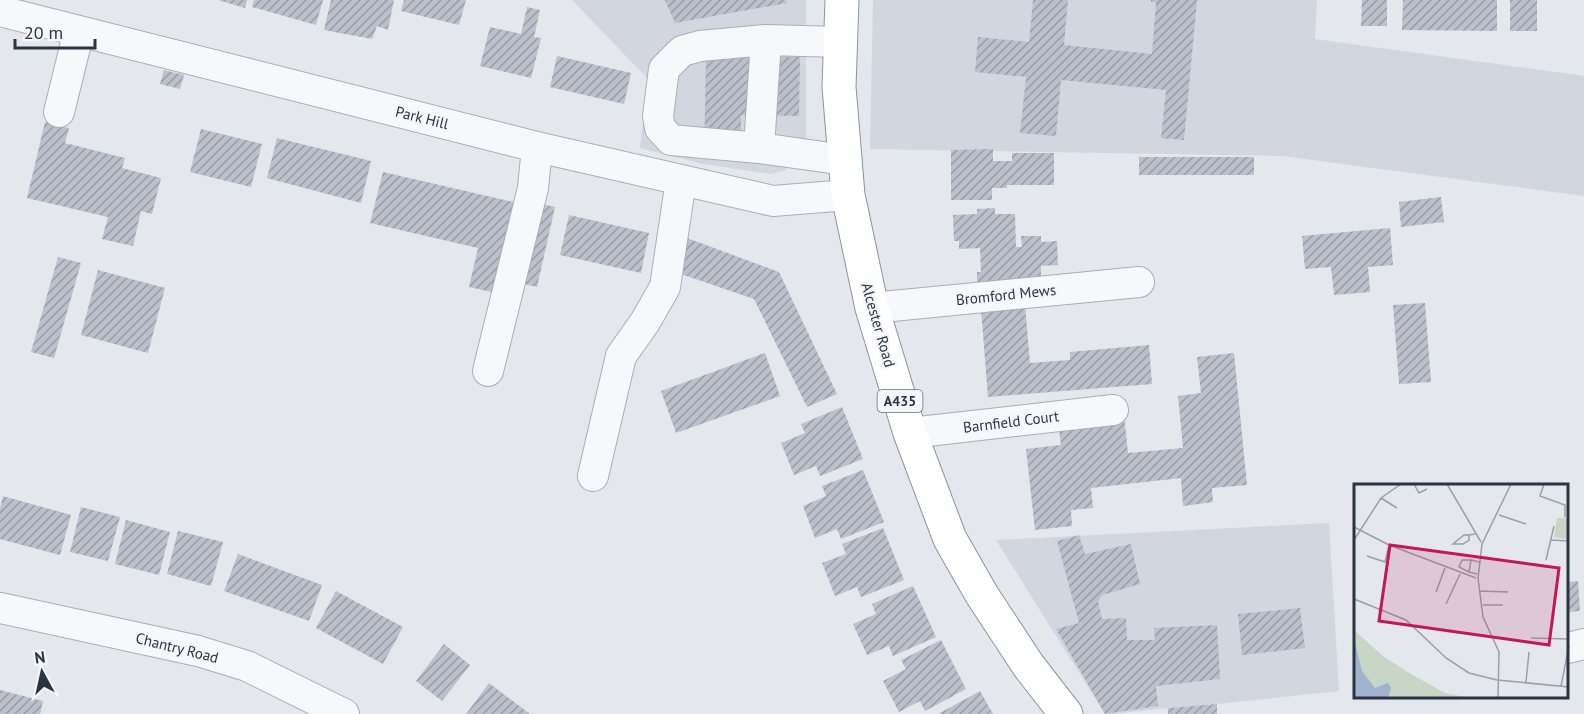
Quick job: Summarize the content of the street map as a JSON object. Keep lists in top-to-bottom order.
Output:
{
  "streets": {
    "highway": ["Alcester Road", "A435"],
    "street": [
      "Park Hill",
      "Bromford Mews",
      "Barnfield Court",
      "Chantry Road"
    ]
  },
  "crossings": [
    ["Park Hill", "Alcester Road"],
    ["Bromford Mews", "Alcester Road"],
    ["Alcester Road", "Barnfield Court"]
  ],
  "scale_bar": "20 m",
  "north": "top"
}
